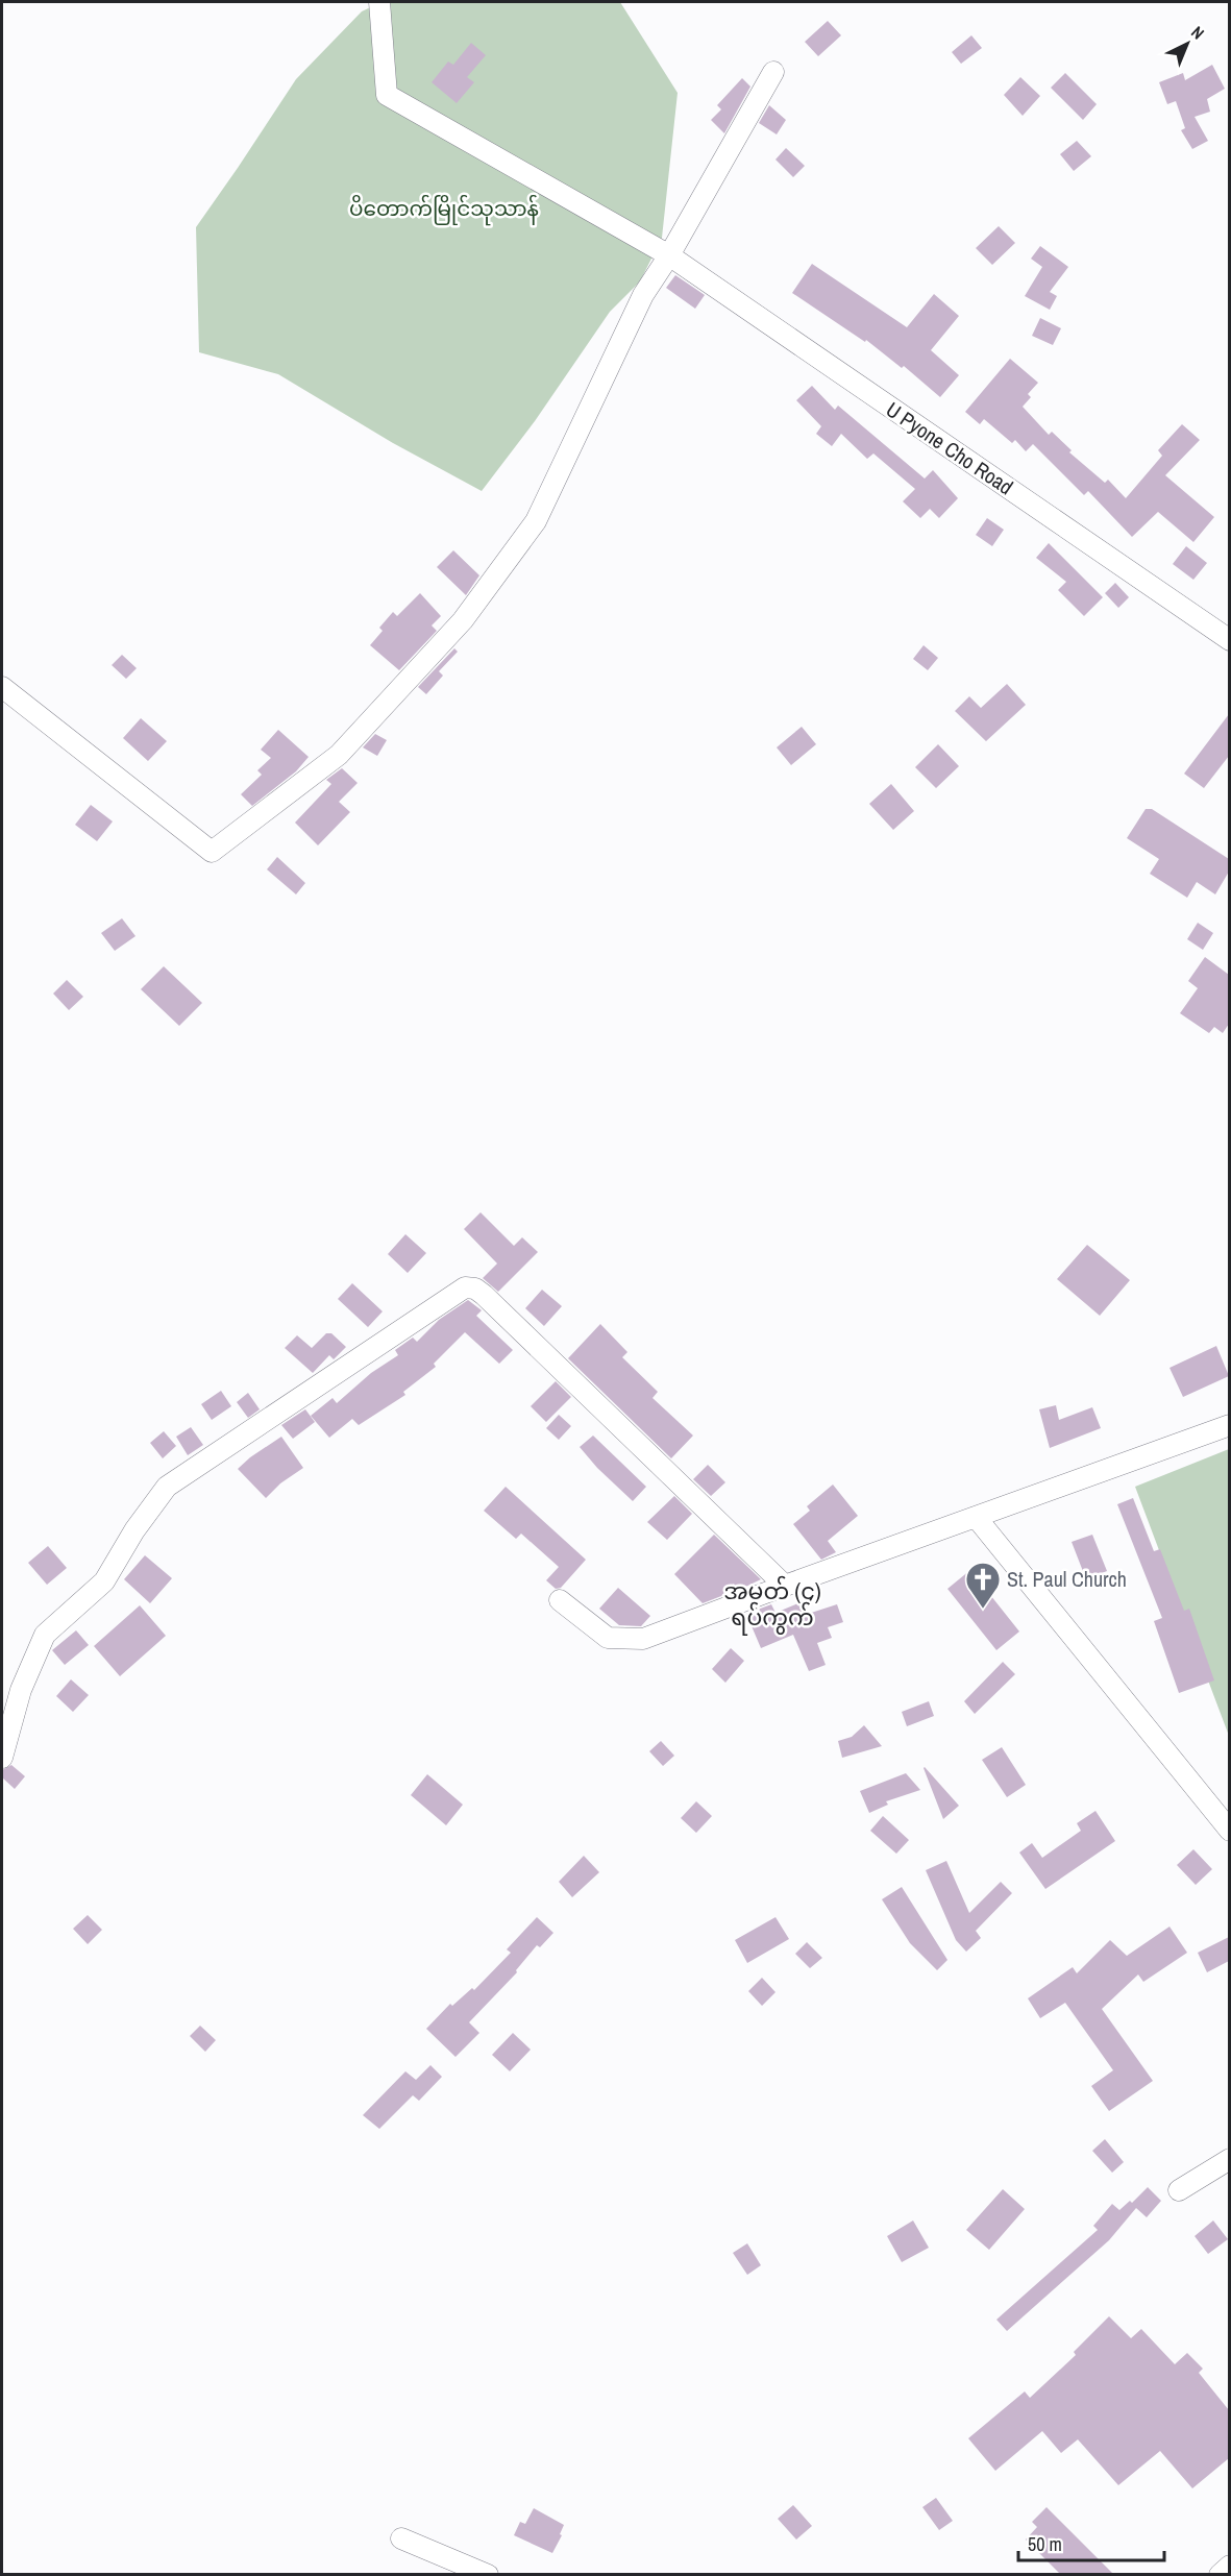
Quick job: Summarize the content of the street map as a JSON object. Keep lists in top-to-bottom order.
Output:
{
  "streets": {
    "street": ["U Pyone Cho Road"]
  },
  "districts": ["အမှတ် (၄) ရပ်ကွက်"],
  "parks": ["ပိတောက်မြိုင်သုသာန်"],
  "places": {
    "church": ["St. Paul Church"]
  },
  "scale_bar": "50 m",
  "north": "top right"
}
